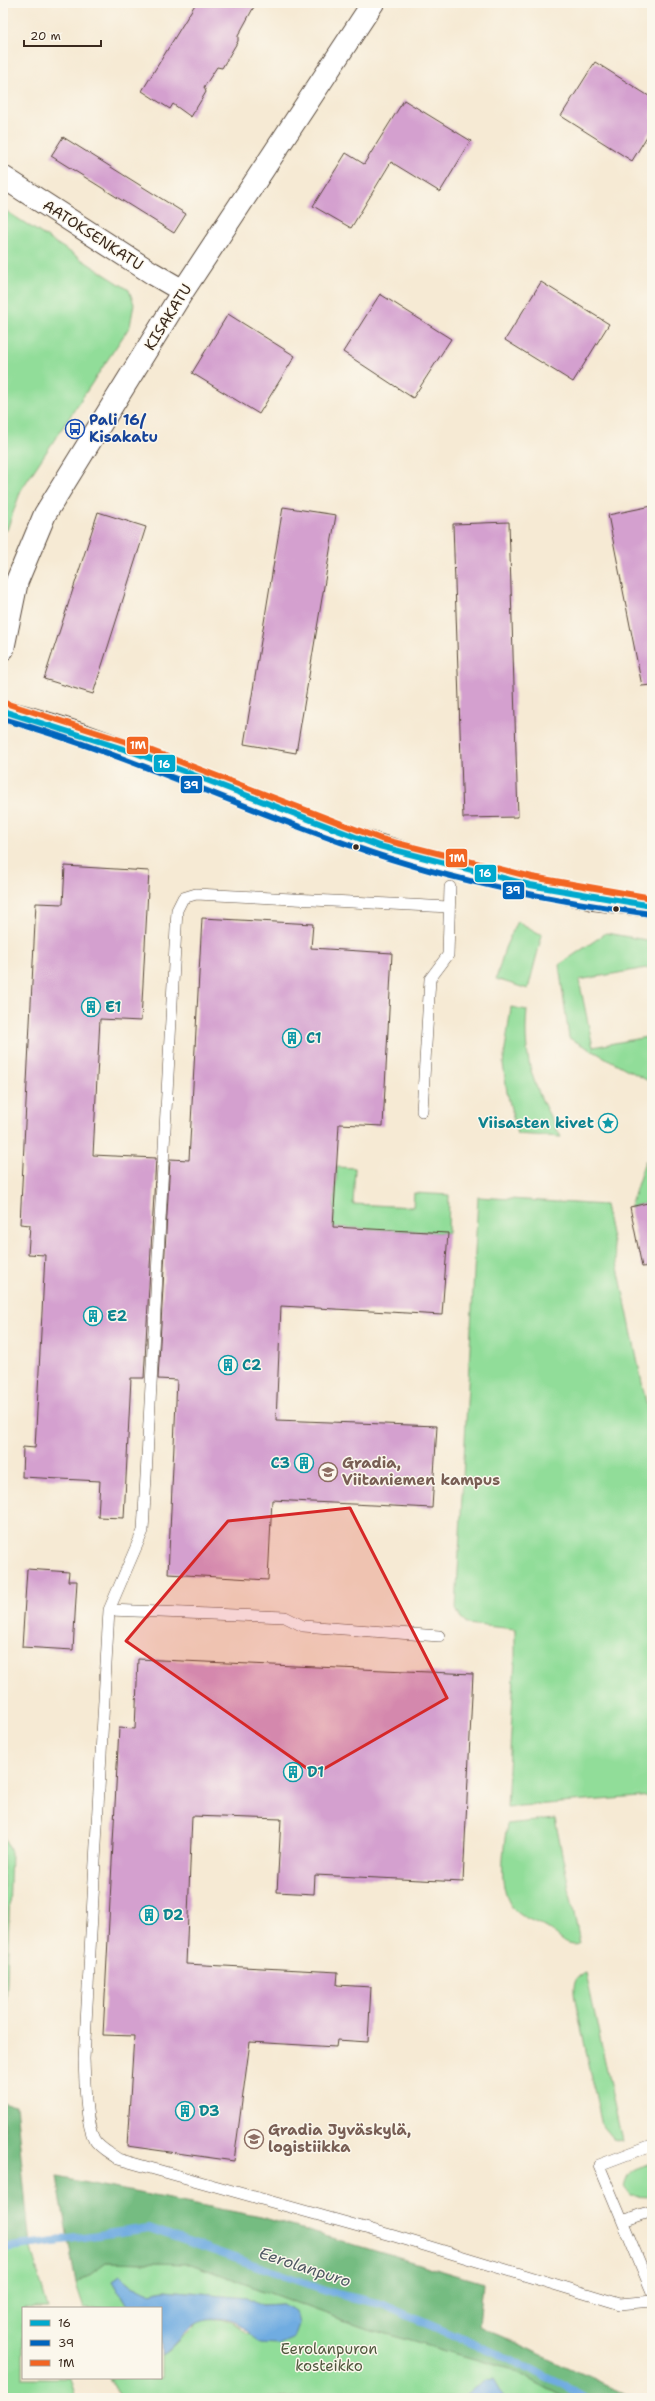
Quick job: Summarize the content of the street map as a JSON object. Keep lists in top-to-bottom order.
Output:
{
  "streets": {
    "street": ["AATOKSENKATU", "KISAKATU"]
  },
  "crossings": [
    ["AATOKSENKATU", "KISAKATU"]
  ],
  "water": ["Eerolanpuro"],
  "parks": ["Eerolanpuron kosteikko"],
  "places": {
    "bus stop": ["Pali 16/ Kisakatu"],
    "building": [
      "E1",
      "C1",
      "E2",
      "C2",
      "C3",
      "D1",
      "D2",
      "D3"
    ],
    "place": ["Viisasten kivet"],
    "school or university": ["Gradia, Viitaniemen kampus", "Gradia Jyväskylä, logistiikka"]
  },
  "lines": ["transit line 1M", "transit line 16", "transit line 39"],
  "legend": ["16", "39", "1M"],
  "scale_bar": "20 m"
}
